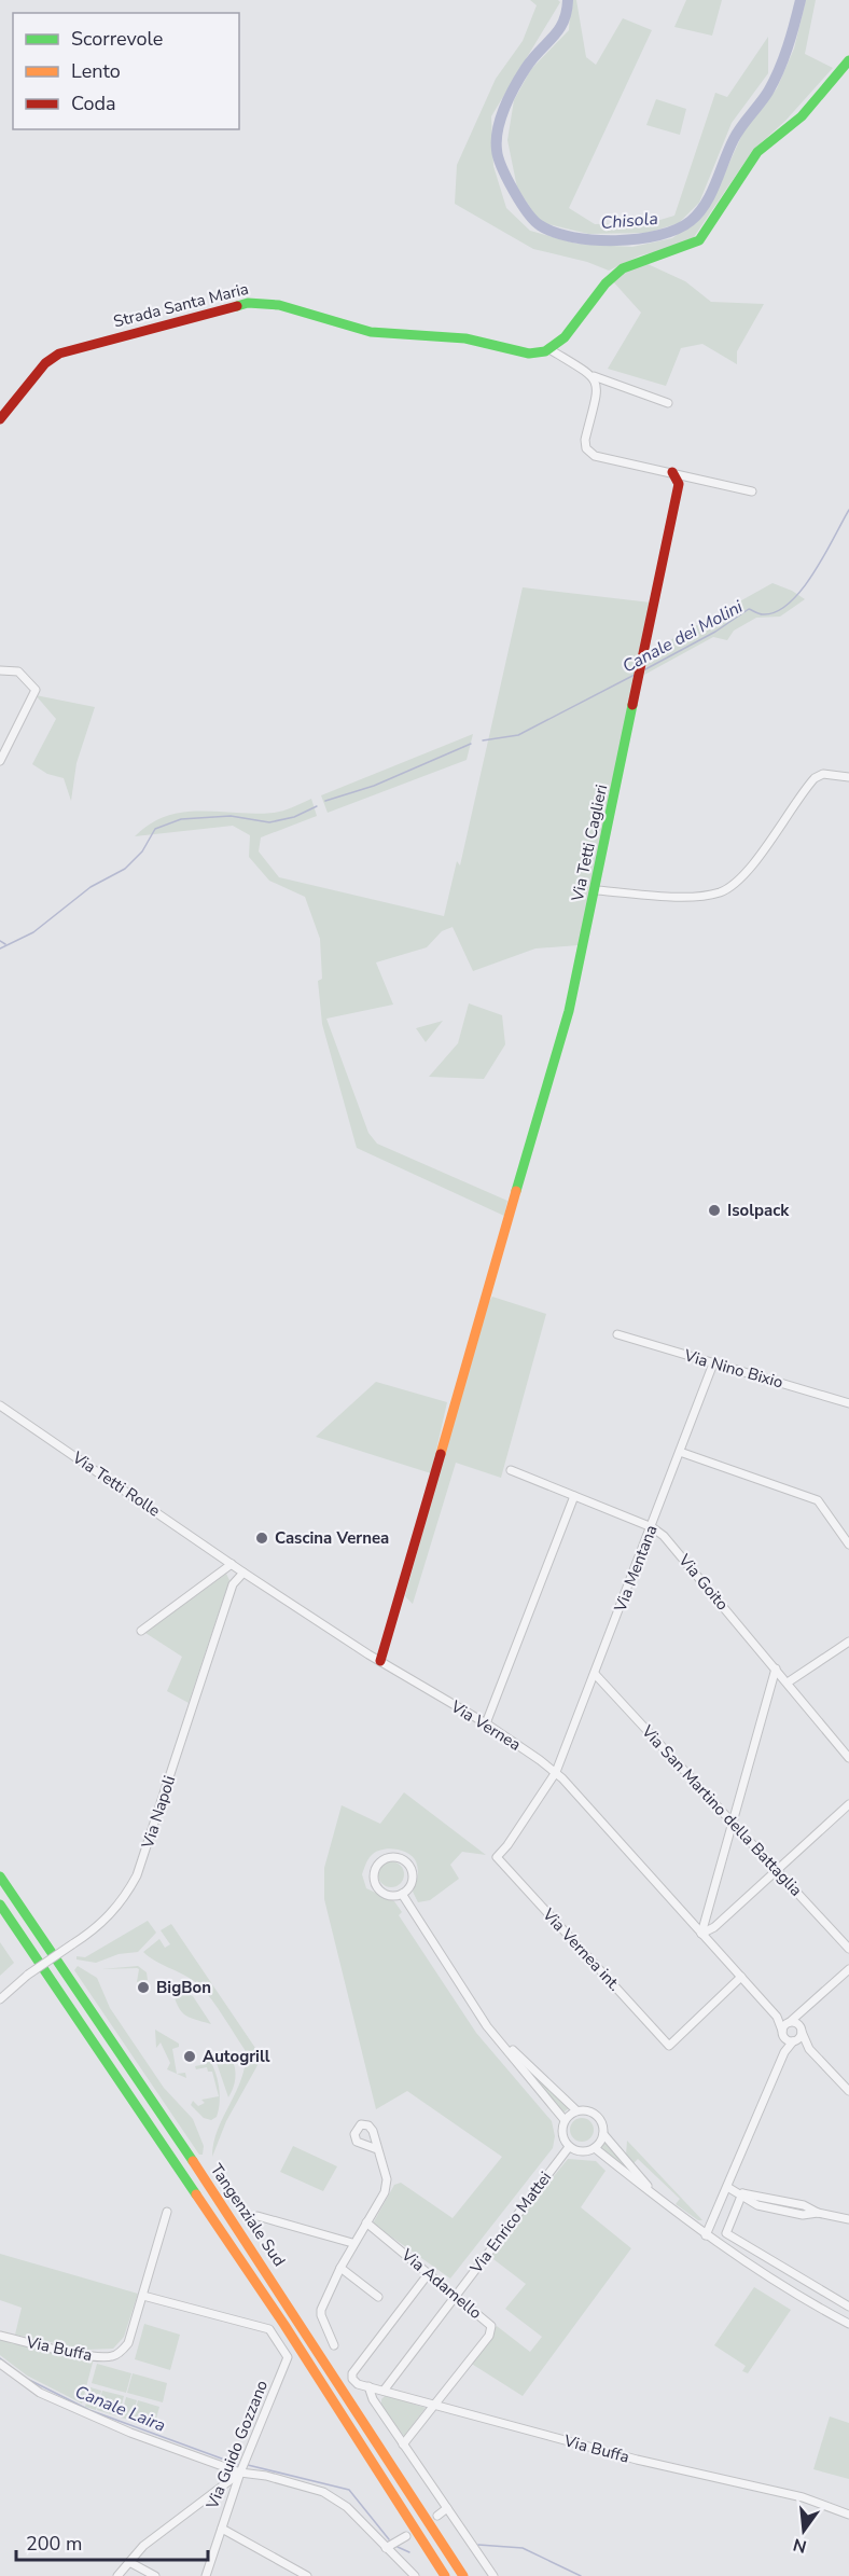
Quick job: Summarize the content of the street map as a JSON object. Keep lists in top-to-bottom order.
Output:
{
  "streets": {
    "main road": ["Strada Santa Maria", "Via Tetti Caglieri", "Tangenziale Sud"],
    "street": [
      "Via Nino Bixio",
      "Via Tetti Rolle",
      "Via Mentana",
      "Via Goito",
      "Via Vernea",
      "Via San Martino della Battaglia",
      "Via Napoli",
      "Via Vernea int.",
      "Via Enrico Mattei",
      "Via Adamello",
      "Via Buffa",
      "Via Guido Gozzano"
    ]
  },
  "crossings": [
    ["Via Tetti Caglieri", "Via Vernea"],
    ["Via Nino Bixio", "Via Mentana"],
    ["Via Tetti Rolle", "Via Vernea"],
    ["Via Mentana", "Via Goito"],
    ["Via Mentana", "Via Vernea"],
    ["Via Mentana", "Via San Martino della Battaglia"],
    ["Via Mentana", "Via Vernea int."],
    ["Via Vernea", "Via Napoli"],
    ["Via Vernea", "Via Vernea int."],
    ["Via Enrico Mattei", "Via Adamello"],
    ["Via Enrico Mattei", "Via Buffa"],
    ["Via Adamello", "Via Buffa"],
    ["Via Buffa", "Via Guido Gozzano"]
  ],
  "water": ["Chisola", "Canale dei Molini", "Canale Laira"],
  "places": [
    "Isolpack",
    "Cascina Vernea",
    "BigBon",
    "Autogrill"
  ],
  "legend": ["Scorrevole", "Lento", "Coda"],
  "scale_bar": "200 m",
  "north": "bottom"
}
